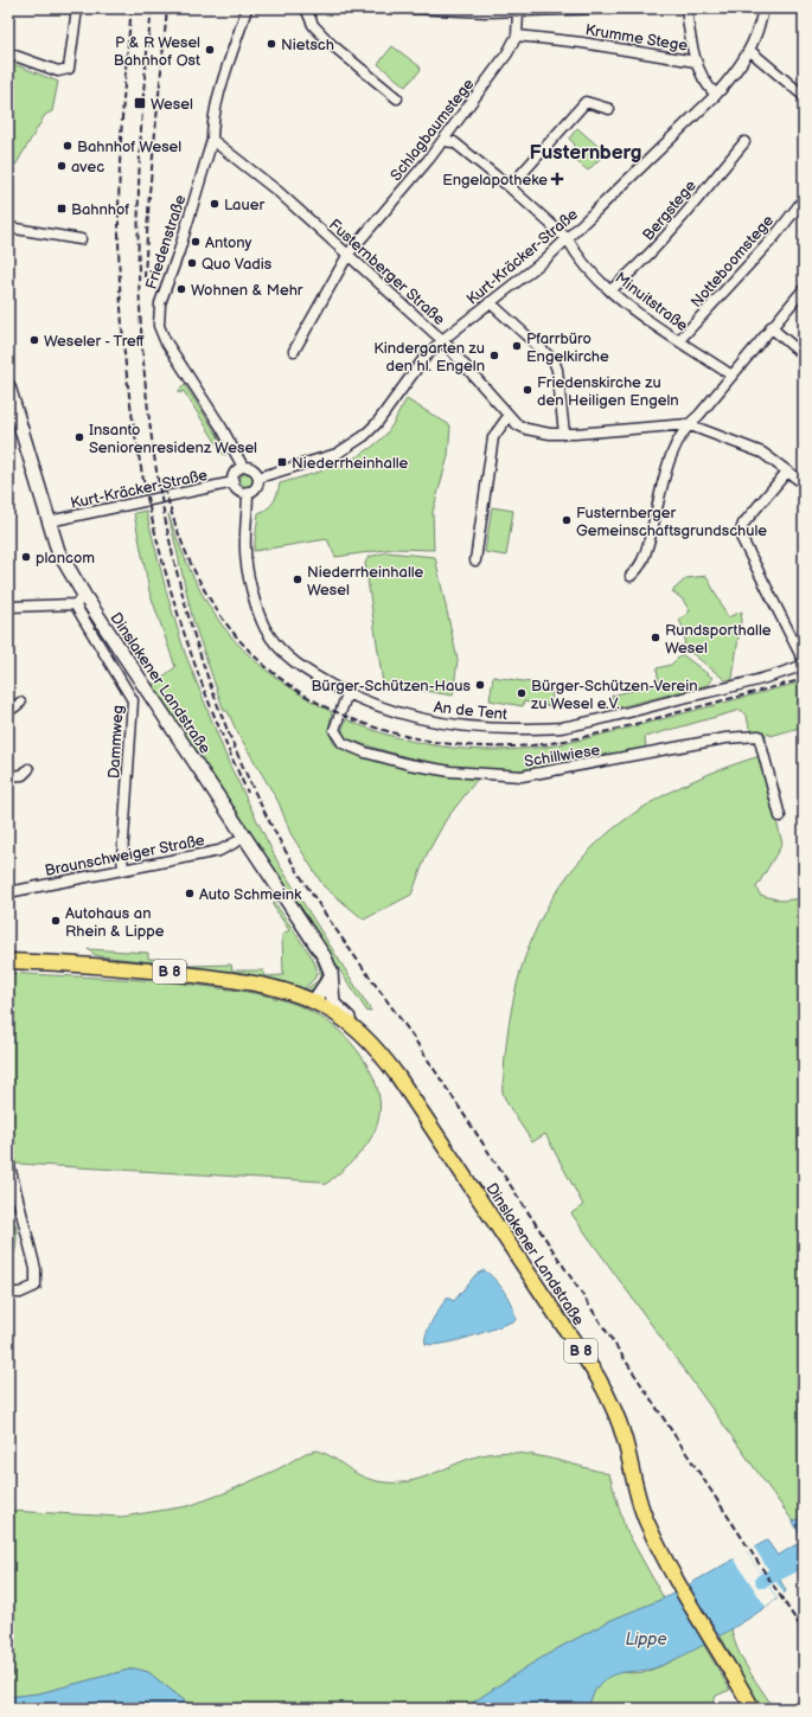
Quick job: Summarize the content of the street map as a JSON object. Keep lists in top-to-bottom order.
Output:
{
  "streets": {
    "main road": ["Dinslakener Landstraße", "B 8"],
    "street": [
      "Krumme Stege",
      "Schlagbaumstege",
      "Bergstege",
      "Friedenstraße",
      "Kurt-Kräcker-Straße",
      "Notteboomstege",
      "Fusternberger Straße",
      "Minuitstraße",
      "An de Tent",
      "Dammweg",
      "Schillwiese",
      "Braunschweiger Straße"
    ]
  },
  "crossings": [
    ["Krumme Stege", "Schlagbaumstege"],
    ["Schlagbaumstege", "Fusternberger Straße"],
    ["Schlagbaumstege", "Minuitstraße"],
    ["Bergstege", "Minuitstraße"],
    ["Friedenstraße", "Kurt-Kräcker-Straße"],
    ["Friedenstraße", "Fusternberger Straße"],
    ["Friedenstraße", "An de Tent"],
    ["Kurt-Kräcker-Straße", "Fusternberger Straße"],
    ["Kurt-Kräcker-Straße", "Minuitstraße"],
    ["Kurt-Kräcker-Straße", "Dinslakener Landstraße"],
    ["Kurt-Kräcker-Straße", "An de Tent"],
    ["Notteboomstege", "Minuitstraße"],
    ["Dinslakener Landstraße", "Dammweg"],
    ["Dinslakener Landstraße", "Braunschweiger Straße"],
    ["Dinslakener Landstraße", "B 8"],
    ["An de Tent", "Schillwiese"],
    ["Dammweg", "Braunschweiger Straße"]
  ],
  "districts": ["Fusternberg"],
  "water": ["Lippe"],
  "places": {
    "other": [
      "Nietsch",
      "P & R Wesel Bahnhof Ost",
      "Bahnhof Wesel",
      "avec",
      "Lauer",
      "Antony",
      "Quo Vadis",
      "Wohnen & Mehr",
      "Weseler - Treff",
      "Pfarrbüro Engelkirche",
      "Kindergarten zu den hl. Engeln",
      "Friedenskirche zu den Heiligen Engeln",
      "Insanto Seniorenresidenz Wesel",
      "Fusternberger Gemeinschaftsgrundschule",
      "plancom",
      "Niederrheinhalle Wesel",
      "Rundsporthalle Wesel",
      "Bürger-Schützen-Haus",
      "Bürger-Schützen-Verein zu Wesel e.V.",
      "Auto Schmeink",
      "Autohaus an Rhein & Lippe"
    ],
    "transit": ["Wesel", "Bahnhof", "Niederrheinhalle"],
    "health": ["Engelapotheke"]
  }
}
